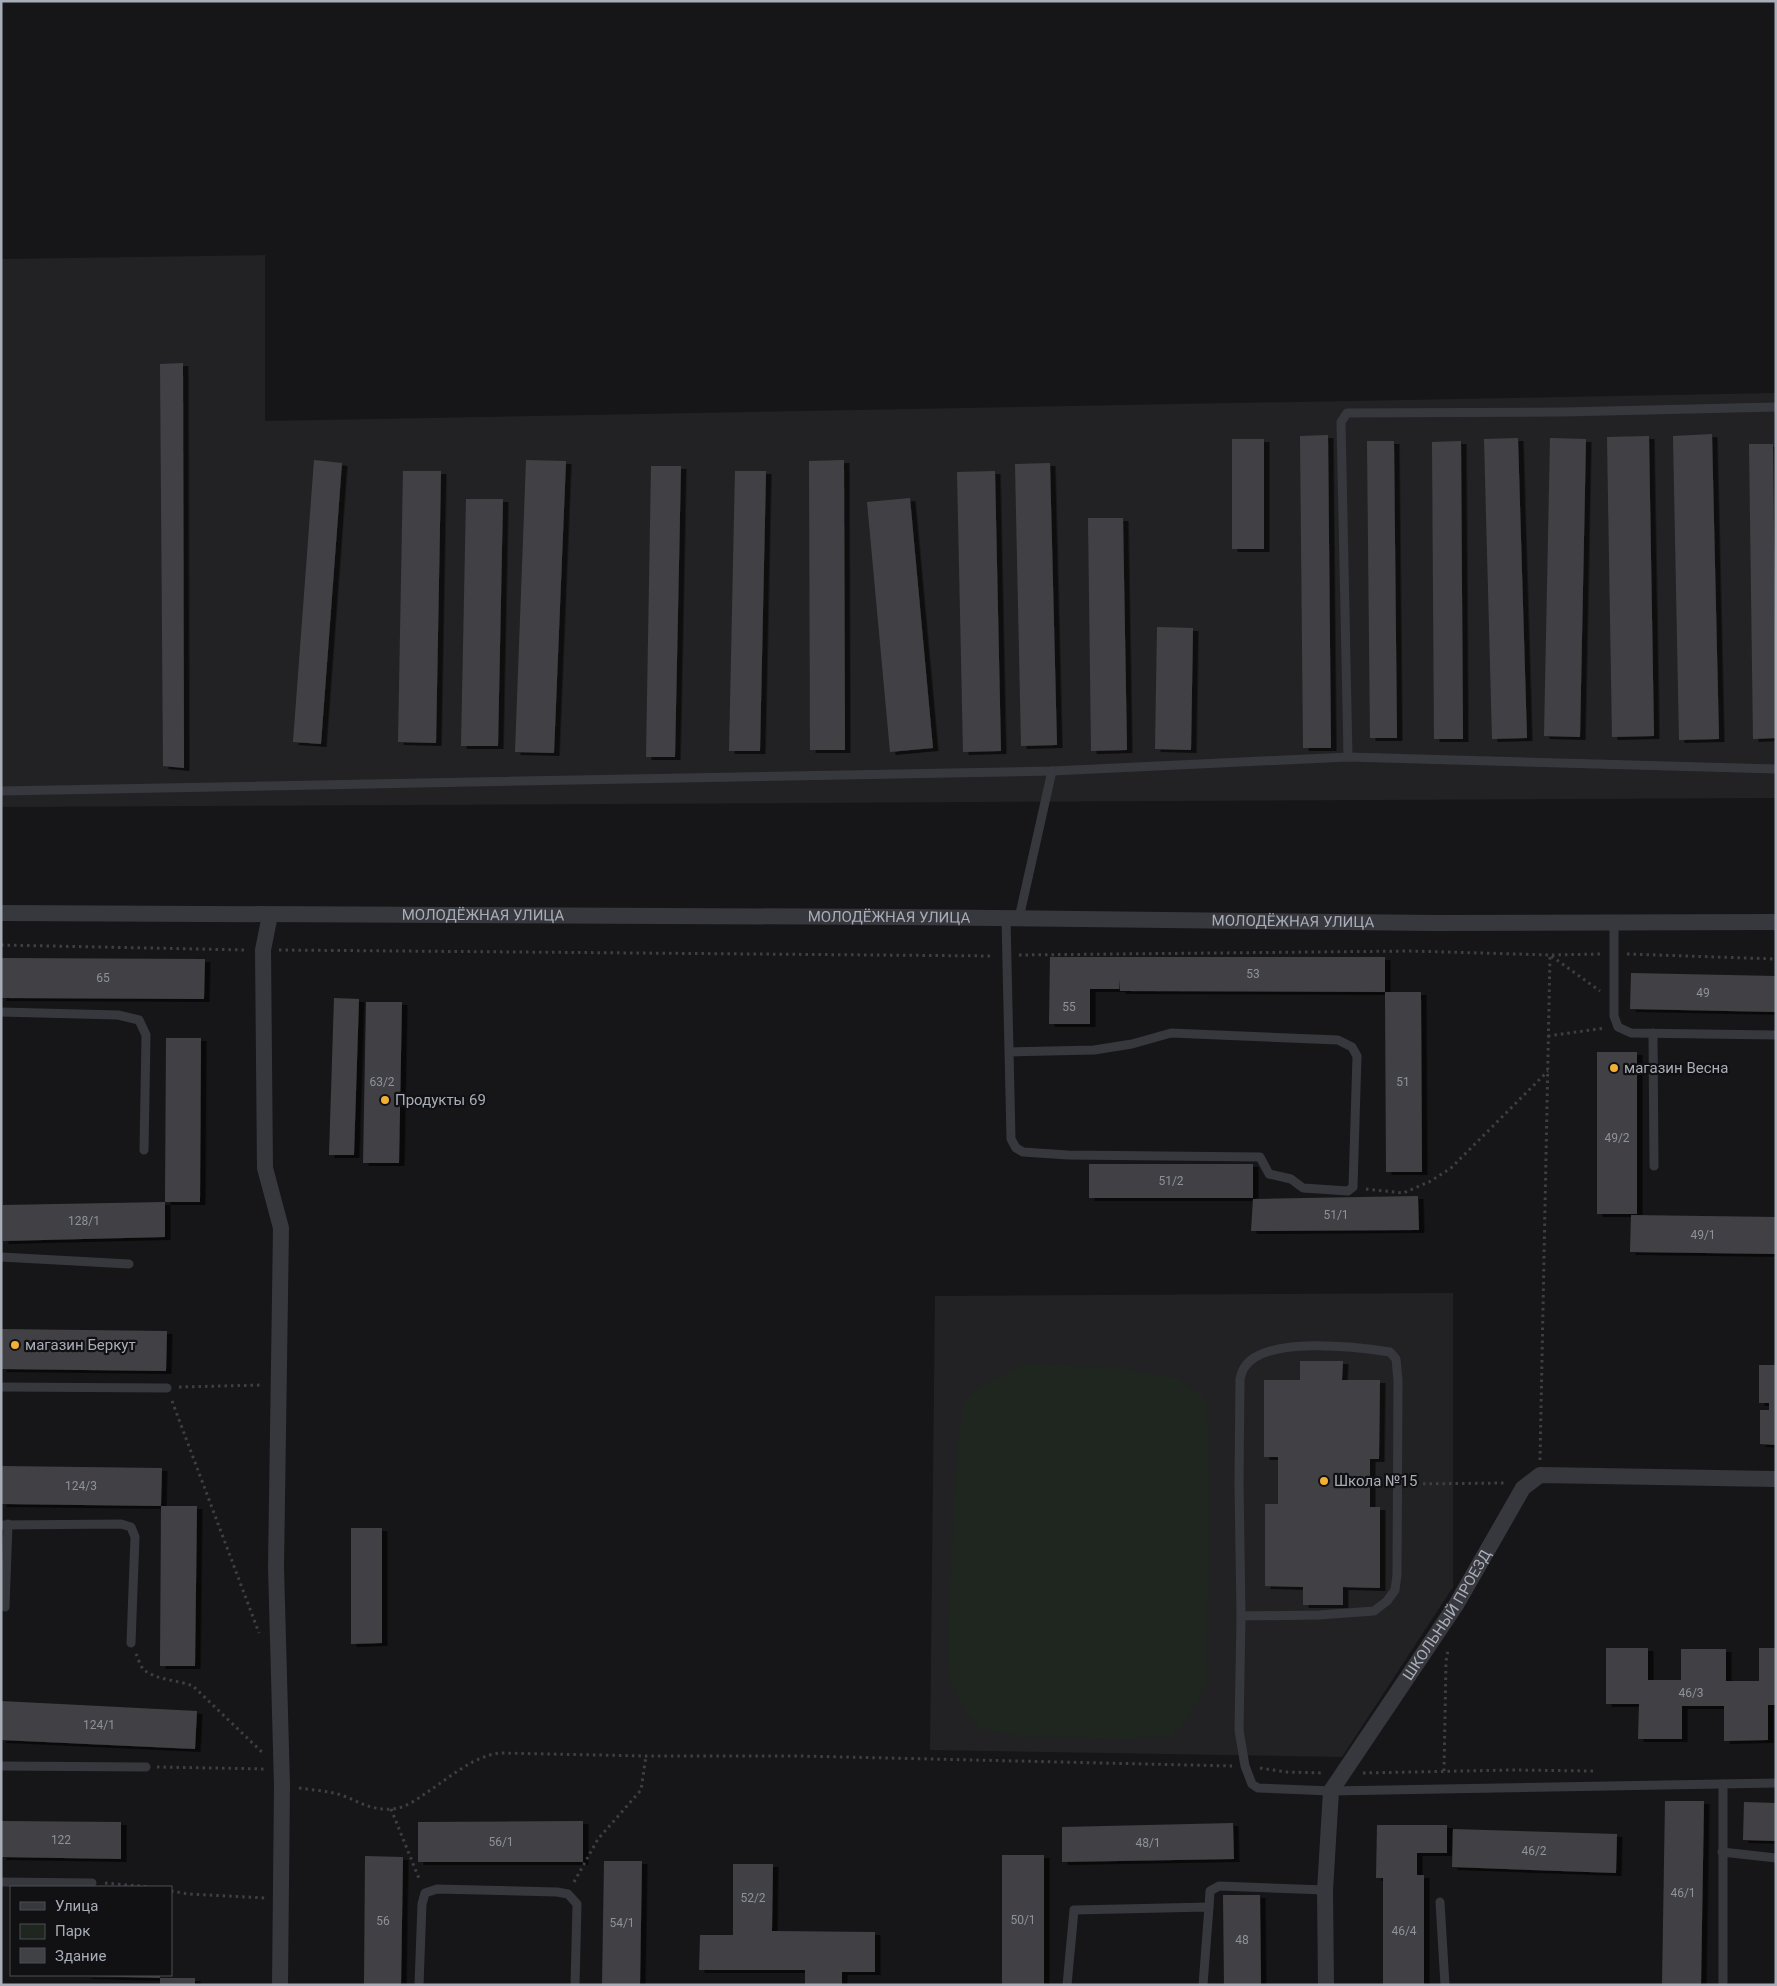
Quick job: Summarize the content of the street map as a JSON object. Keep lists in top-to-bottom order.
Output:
{
  "streets": {
    "street": ["МОЛОДЁЖНАЯ УЛИЦА", "ШКОЛЬНЫЙ ПРОЕЗД"]
  },
  "places": [
    "магазин Весна",
    "Продукты 69",
    "магазин Беркут",
    "Школа №15"
  ],
  "house_numbers": [
    "53",
    "65",
    "49",
    "55",
    "63/2",
    "51",
    "49/2",
    "51/2",
    "51/1",
    "128/1",
    "49/1",
    "124/3",
    "46/3",
    "124/1",
    "122",
    "56/1",
    "48/1",
    "46/2",
    "46/1",
    "52/2",
    "50/1",
    "56",
    "54/1",
    "46/4",
    "48"
  ],
  "legend": ["Улица", "Парк", "Здание"]
}
